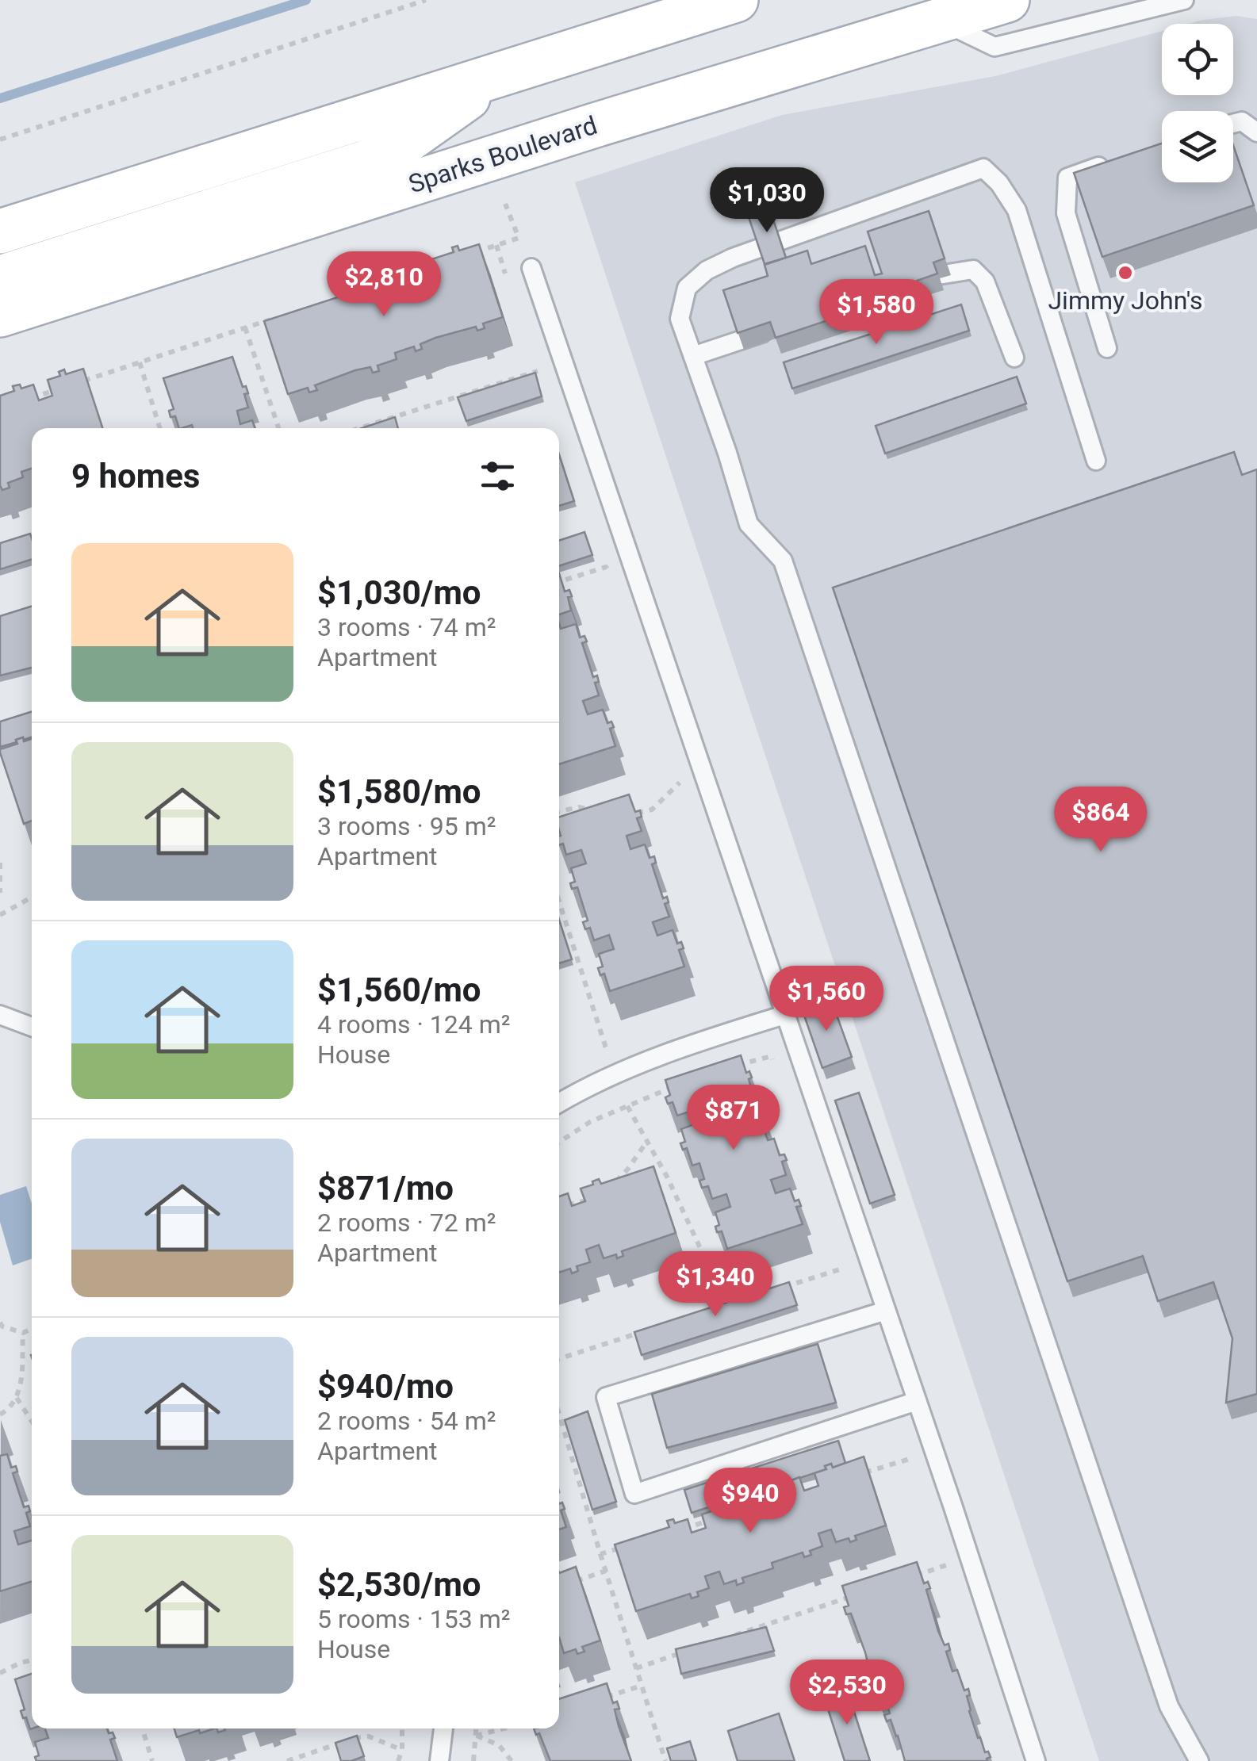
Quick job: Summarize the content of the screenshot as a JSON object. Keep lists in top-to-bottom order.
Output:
{
  "streets": {
    "main road": ["Sparks Boulevard"]
  },
  "places": ["Jimmy John's"],
  "page": {
    "price": [
      "$1,030",
      "$2,810",
      "$1,580",
      "$864",
      "$1,560",
      "$871",
      "$1,340",
      "$940",
      "$2,530"
    ],
    "heading": "9 homes",
    "list": [
      {
        "name": "$1,030/mo",
        "note": "3 rooms · 74 m² · Apartment"
      },
      {
        "name": "$1,580/mo",
        "note": "3 rooms · 95 m² · Apartment"
      },
      {
        "name": "$1,560/mo",
        "note": "4 rooms · 124 m² · House"
      },
      {
        "name": "$871/mo",
        "note": "2 rooms · 72 m² · Apartment"
      },
      {
        "name": "$940/mo",
        "note": "2 rooms · 54 m² · Apartment"
      },
      {
        "name": "$2,530/mo",
        "note": "5 rooms · 153 m² · House"
      }
    ]
  }
}
